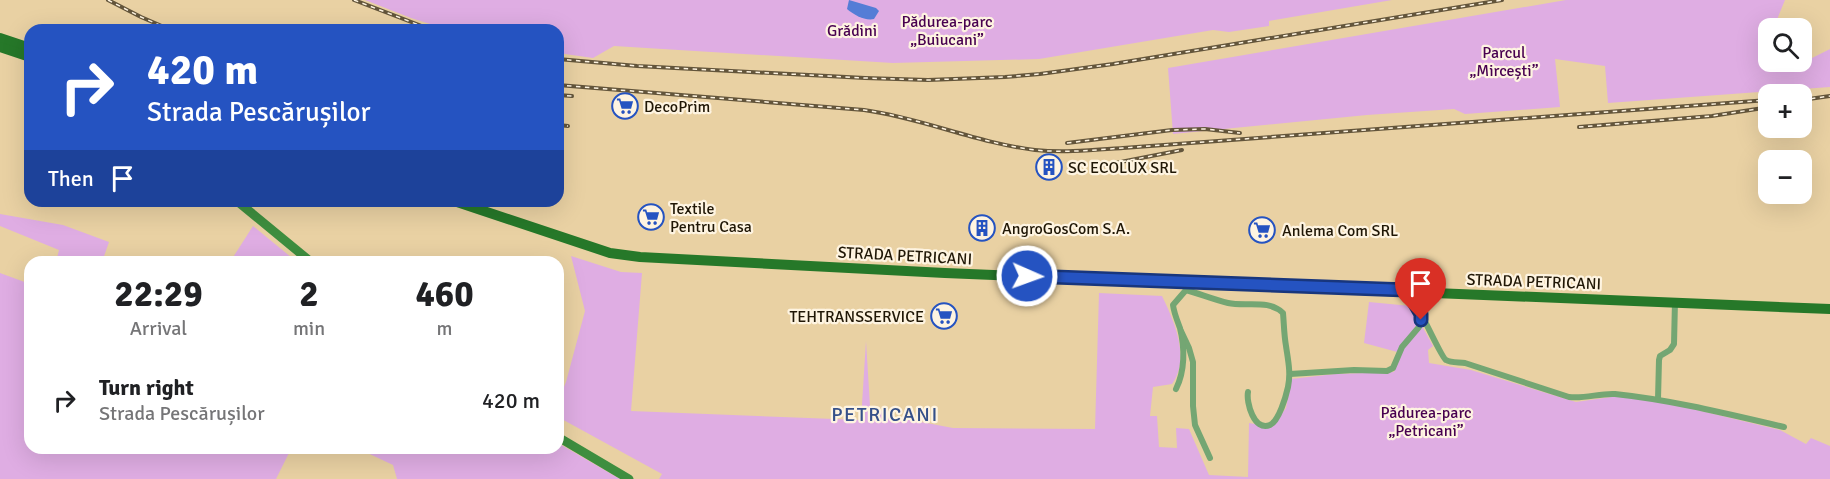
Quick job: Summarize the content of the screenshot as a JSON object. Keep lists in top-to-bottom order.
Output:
{
  "streets": {
    "main road": ["STRADA PETRICANI"]
  },
  "districts": ["PETRICANI"],
  "parks": [
    "Pădurea-parc „Buiucani”",
    "Grădini",
    "Parcul „Mircești”",
    "Pădurea-parc „Petricani”"
  ],
  "places": {
    "supermarket": [
      "DecoPrim",
      "Textile Pentru Casa",
      "Anlema Com SRL",
      "TEHTRANSSERVICE"
    ],
    "building": ["SC ECOLUX SRL", "AngroGosCom S.A."]
  },
  "page": {
    "map_buttons": ["+", "−"],
    "turn": ["420 m", "Strada Pescărușilor"],
    "then": "Then",
    "eta": [
      "22:29",
      "Arrival",
      "2",
      "min",
      "460",
      "m"
    ],
    "list": [
      {
        "name": "Turn right",
        "note": "Strada Pescărușilor",
        "value": "420 m"
      }
    ]
  }
}
